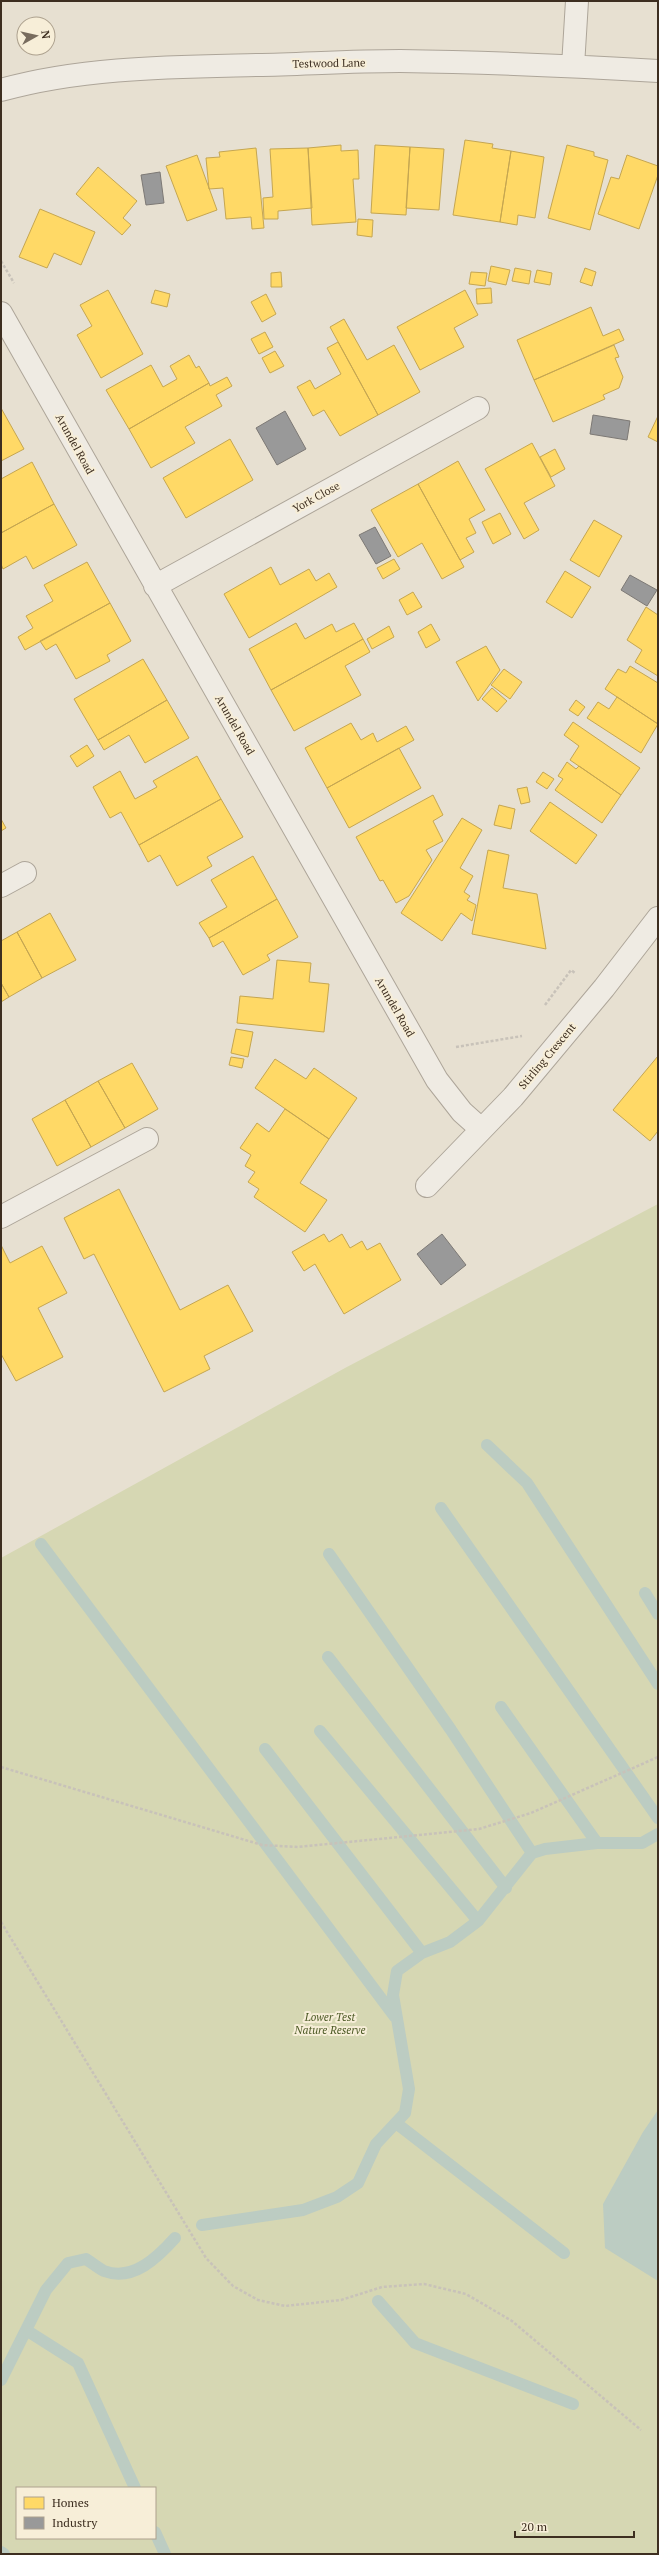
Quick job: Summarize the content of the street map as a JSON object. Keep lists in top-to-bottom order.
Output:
{
  "streets": {
    "street": [
      "Testwood Lane",
      "Arundel Road",
      "York Close",
      "Stirling Crescent"
    ]
  },
  "crossings": [
    ["Arundel Road", "York Close"],
    ["Arundel Road", "Stirling Crescent"]
  ],
  "parks": ["Lower Test Nature Reserve"],
  "legend": ["Homes", "Industry"],
  "scale_bar": "20 m",
  "north": "right"
}
